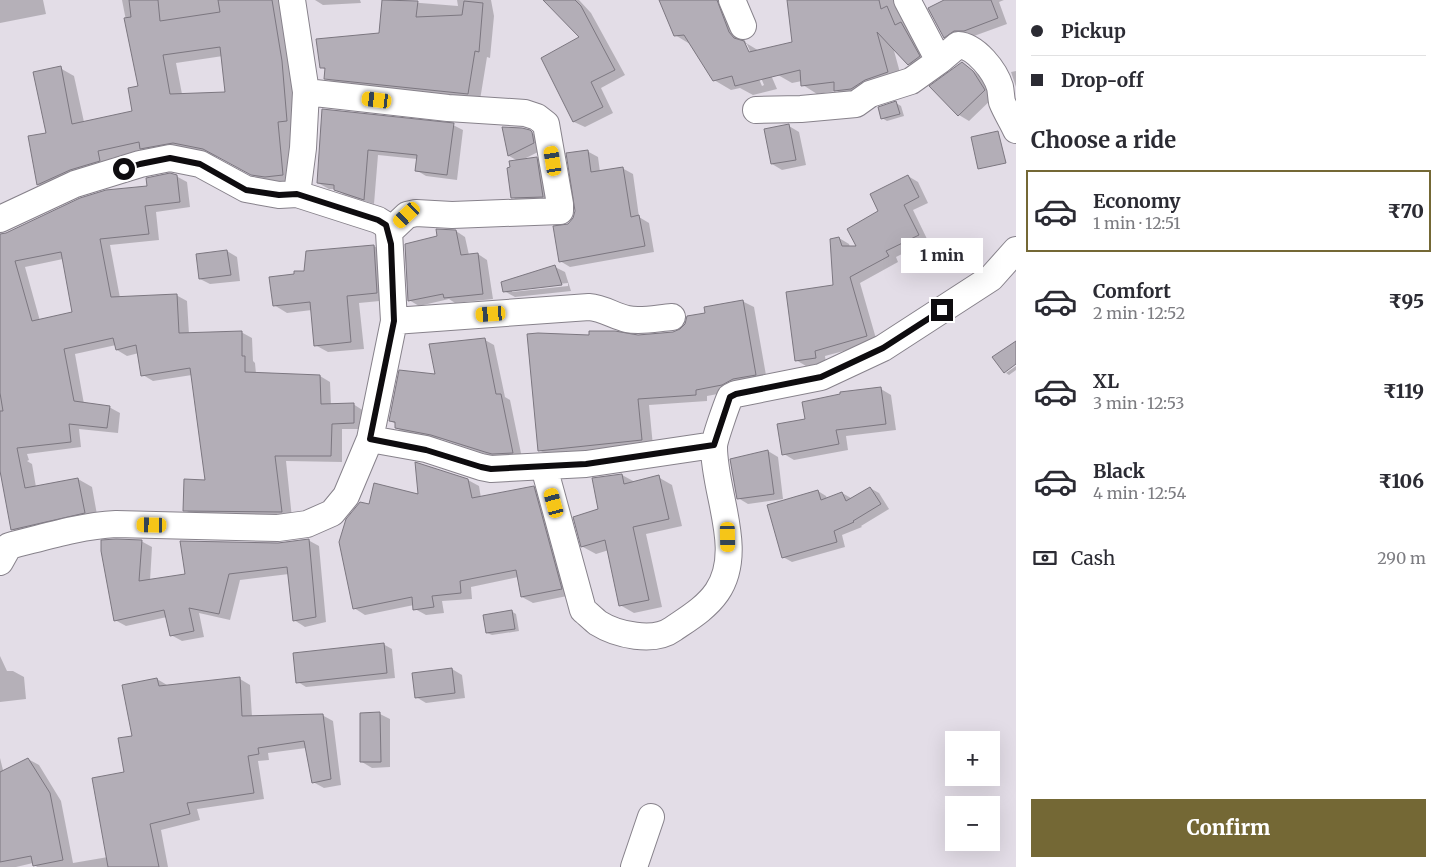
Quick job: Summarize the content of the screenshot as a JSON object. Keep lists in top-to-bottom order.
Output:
{
  "page": {
    "banner": ["Pickup", "Drop-off"],
    "heading": "Choose a ride",
    "list": [
      {
        "name": "Economy",
        "note": "1 min · 12:51",
        "value": "₹70"
      },
      {
        "name": "Comfort",
        "note": "2 min · 12:52",
        "value": "₹95"
      },
      {
        "name": "XL",
        "note": "3 min · 12:53",
        "value": "₹119"
      },
      {
        "name": "Black",
        "note": "4 min · 12:54",
        "value": "₹106"
      }
    ],
    "bubble": "1 min",
    "pay": ["Cash", "290 m"],
    "map_buttons": ["+", "−"],
    "buttons": "Confirm"
  }
}
